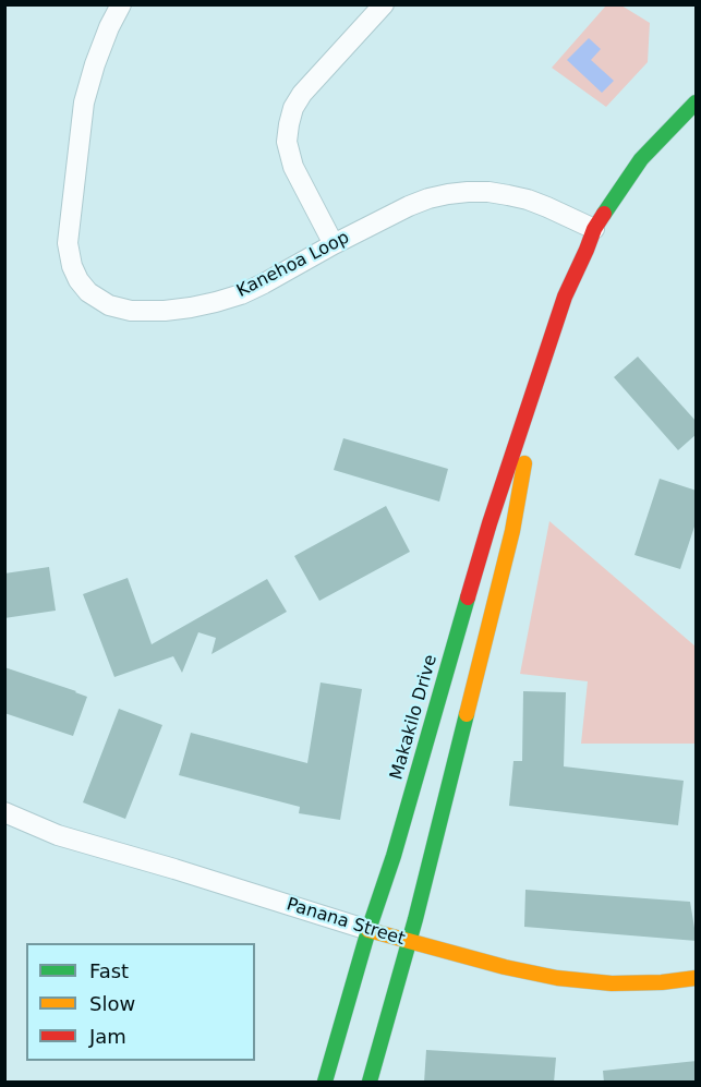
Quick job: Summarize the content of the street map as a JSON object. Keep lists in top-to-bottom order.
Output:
{
  "streets": {
    "main road": ["Makakilo Drive", "Panana Street"],
    "street": ["Kanehoa Loop"]
  },
  "crossings": [
    ["Kanehoa Loop", "Makakilo Drive"],
    ["Makakilo Drive", "Panana Street"]
  ],
  "legend": ["Fast", "Slow", "Jam"]
}
